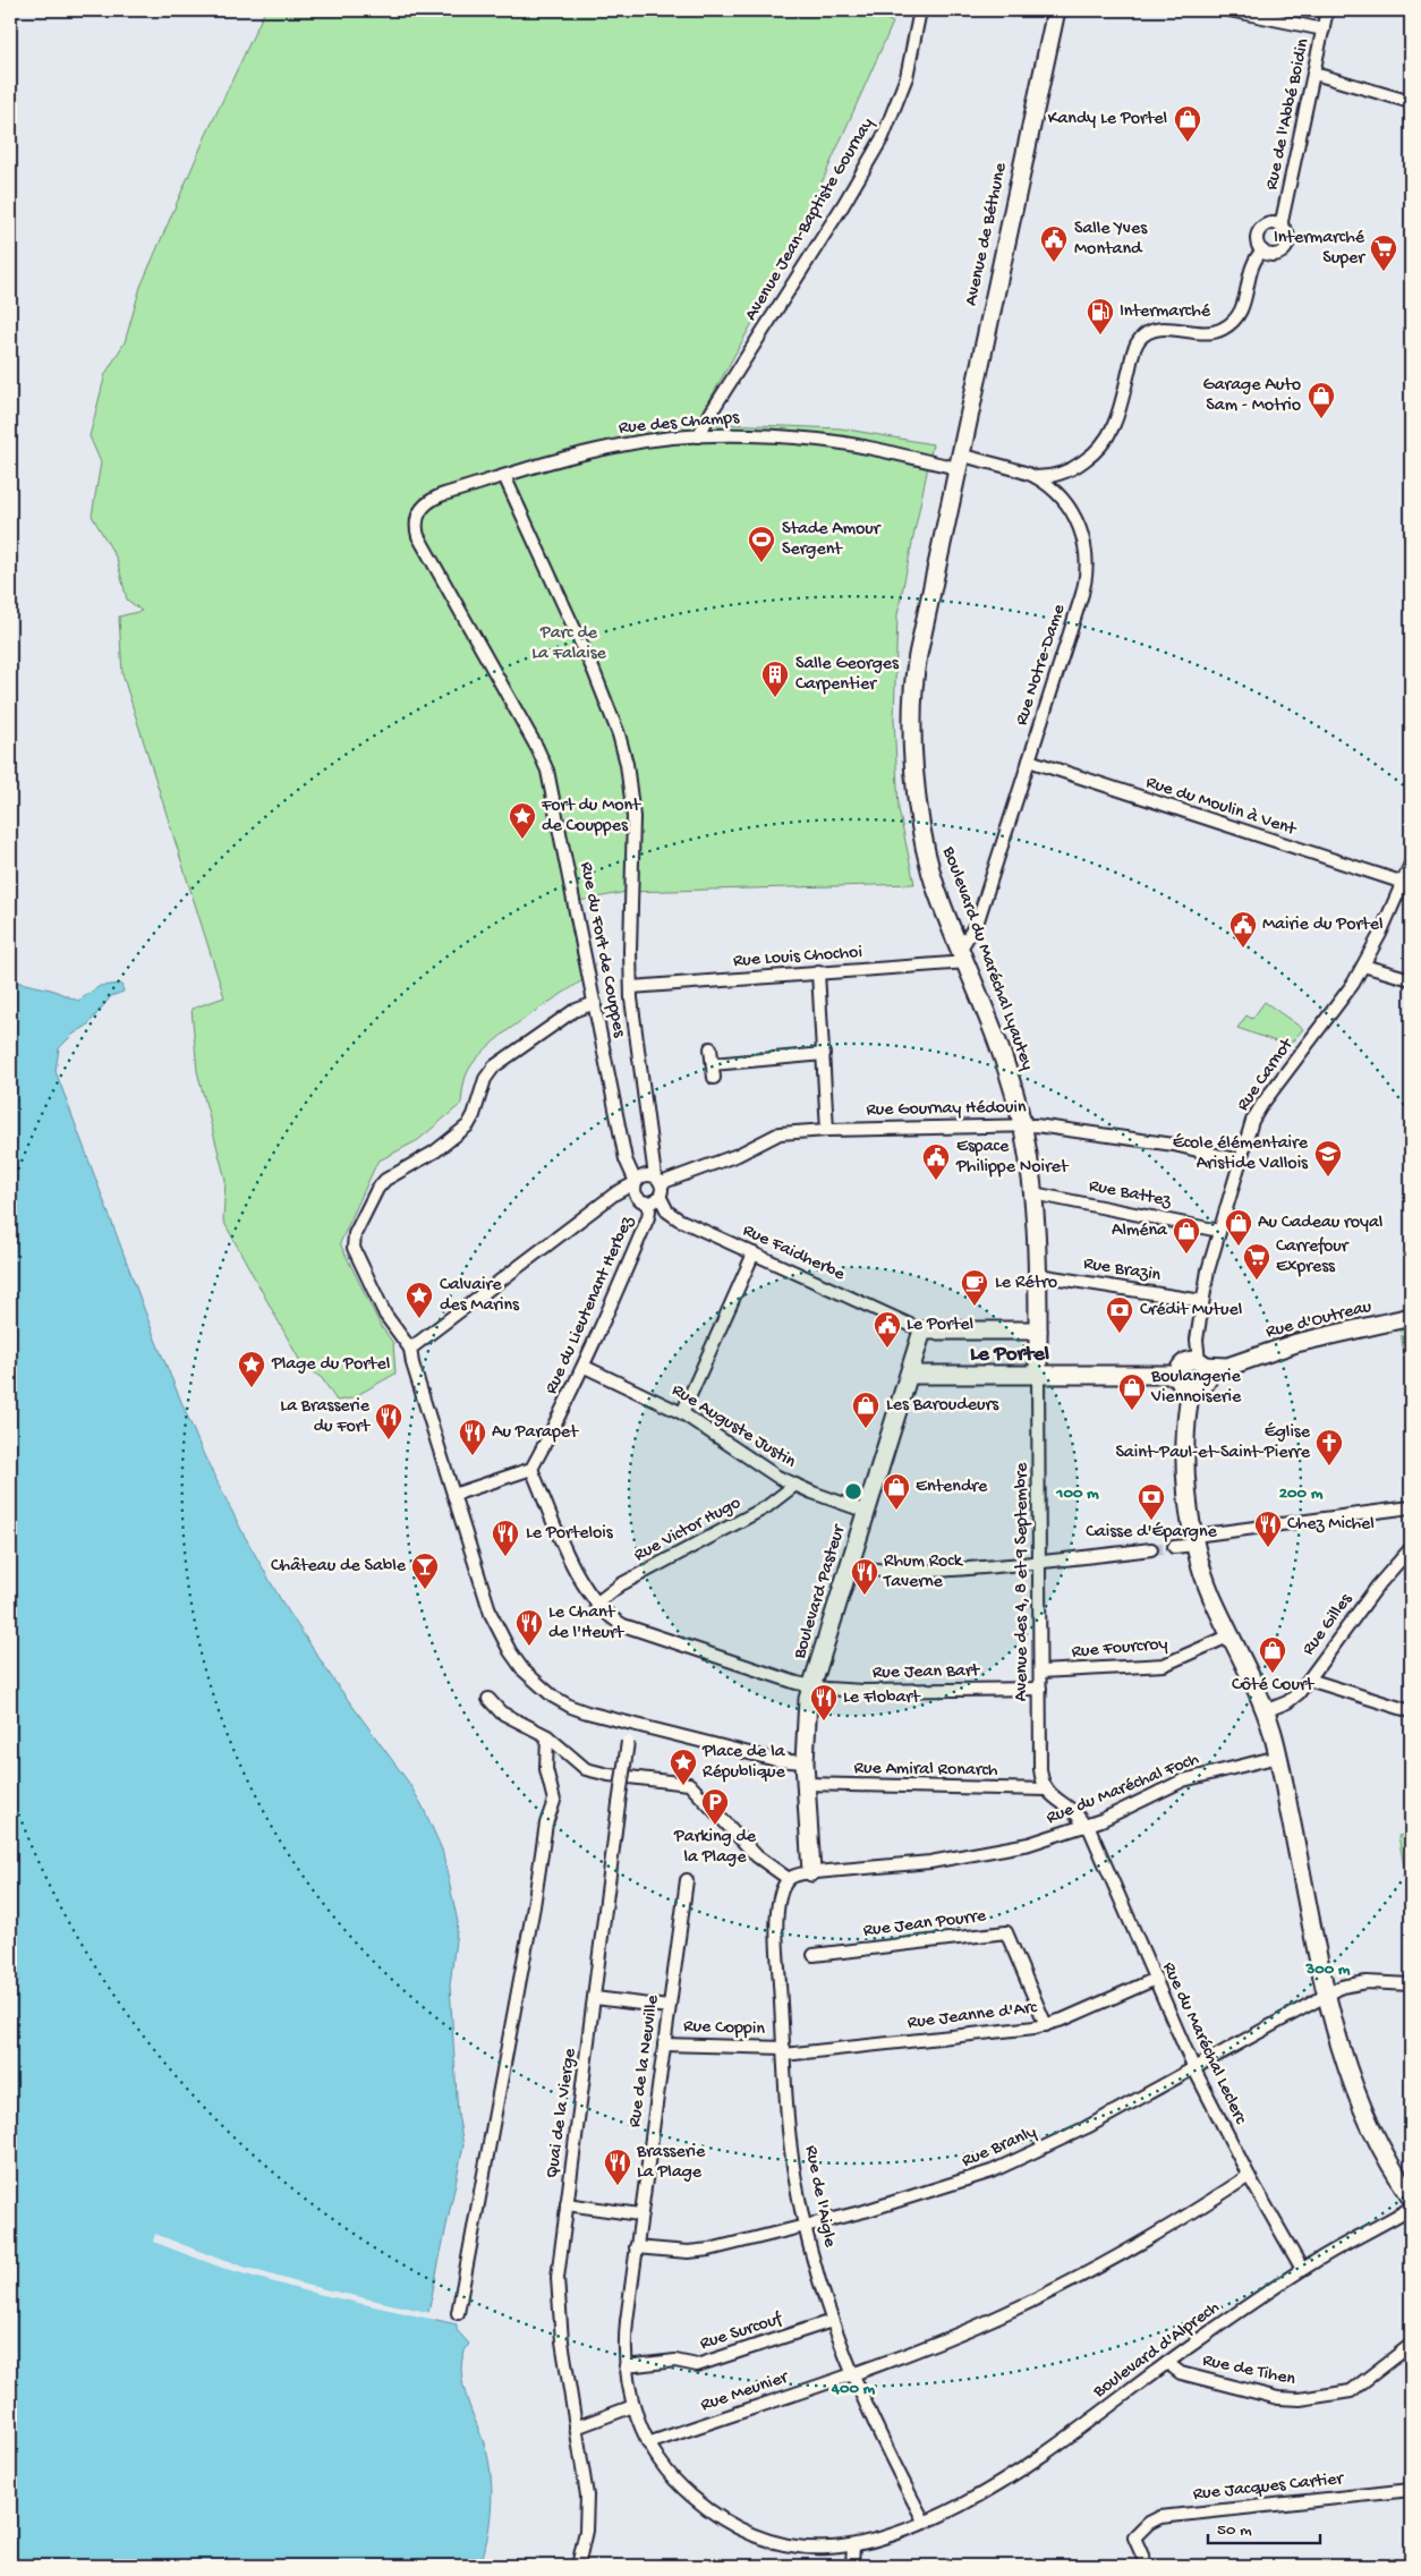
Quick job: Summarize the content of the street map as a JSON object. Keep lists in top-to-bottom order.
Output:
{
  "streets": {
    "street": [
      "Rue de l'Abbé Boidin",
      "Avenue Jean-Baptiste Gournay",
      "Avenue de Béthune",
      "Rue des Champs",
      "Rue Notre-Dame",
      "Rue du Moulin à Vent",
      "Rue du Fort de Couppes",
      "Rue Louis Chochoi",
      "Boulevard du Maréchal Lyautey",
      "Rue Carnot",
      "Rue Gournay Hédouin",
      "Rue Battez",
      "Rue Faidherbe",
      "Rue Brazin",
      "Rue du Lieutenant Herbez",
      "Rue d'Outreau",
      "Rue Auguste Justin",
      "Rue Victor Hugo",
      "Avenue des 4, 8 et 9 Septembre",
      "Boulevard Pasteur",
      "Rue Gilles",
      "Rue Fourcroy",
      "Rue Jean Bart",
      "Rue Amiral Ronarch",
      "Rue du Maréchal Foch",
      "Rue Jean Pourre",
      "Rue Jeanne d'Arc",
      "Rue Coppin",
      "Rue du Maréchal Leclerc",
      "Rue de la Neuville",
      "Quai de la Vierge",
      "Rue Branly",
      "Rue de l'Aigle",
      "Rue Surcouf",
      "Boulevard d'Alprech",
      "Rue de Tihen",
      "Rue Meunier",
      "Rue Jacques Cartier"
    ]
  },
  "crossings": [
    ["Avenue Jean-Baptiste Gournay", "Rue des Champs"],
    ["Avenue de Béthune", "Rue des Champs"],
    ["Avenue de Béthune", "Rue Notre-Dame"],
    ["Avenue de Béthune", "Boulevard du Maréchal Lyautey"],
    ["Rue des Champs", "Rue Notre-Dame"],
    ["Rue des Champs", "Rue du Fort de Couppes"],
    ["Rue des Champs", "Boulevard du Maréchal Lyautey"],
    ["Rue Notre-Dame", "Rue du Moulin à Vent"],
    ["Rue Notre-Dame", "Rue Louis Chochoi"],
    ["Rue Notre-Dame", "Boulevard du Maréchal Lyautey"],
    ["Rue du Moulin à Vent", "Rue Carnot"],
    ["Rue du Fort de Couppes", "Rue Gournay Hédouin"],
    ["Rue du Fort de Couppes", "Rue Faidherbe"],
    ["Rue du Fort de Couppes", "Rue du Lieutenant Herbez"],
    ["Rue Louis Chochoi", "Boulevard du Maréchal Lyautey"],
    ["Boulevard du Maréchal Lyautey", "Rue Gournay Hédouin"],
    ["Boulevard du Maréchal Lyautey", "Rue Battez"],
    ["Boulevard du Maréchal Lyautey", "Rue Brazin"],
    ["Boulevard du Maréchal Lyautey", "Avenue des 4, 8 et 9 Septembre"],
    ["Rue Carnot", "Rue Gournay Hédouin"],
    ["Rue Carnot", "Rue Battez"],
    ["Rue Carnot", "Rue Brazin"],
    ["Rue Carnot", "Rue d'Outreau"],
    ["Rue Gournay Hédouin", "Rue Faidherbe"],
    ["Rue Gournay Hédouin", "Rue du Lieutenant Herbez"],
    ["Rue Faidherbe", "Rue du Lieutenant Herbez"],
    ["Rue Faidherbe", "Boulevard Pasteur"],
    ["Rue du Lieutenant Herbez", "Rue Auguste Justin"],
    ["Rue du Lieutenant Herbez", "Rue Jean Bart"],
    ["Rue Auguste Justin", "Rue Victor Hugo"],
    ["Rue Auguste Justin", "Boulevard Pasteur"],
    ["Rue Victor Hugo", "Rue Jean Bart"],
    ["Avenue des 4, 8 et 9 Septembre", "Rue Fourcroy"],
    ["Avenue des 4, 8 et 9 Septembre", "Rue Jean Bart"],
    ["Avenue des 4, 8 et 9 Septembre", "Rue Amiral Ronarch"],
    ["Avenue des 4, 8 et 9 Septembre", "Rue du Maréchal Leclerc"],
    ["Boulevard Pasteur", "Rue Jean Bart"],
    ["Boulevard Pasteur", "Rue Amiral Ronarch"],
    ["Boulevard Pasteur", "Rue du Maréchal Foch"],
    ["Rue Amiral Ronarch", "Rue du Maréchal Leclerc"],
    ["Rue du Maréchal Foch", "Rue du Maréchal Leclerc"],
    ["Rue Jean Pourre", "Rue Jeanne d'Arc"],
    ["Rue Jeanne d'Arc", "Rue Coppin"],
    ["Rue Jeanne d'Arc", "Rue du Maréchal Leclerc"],
    ["Rue Jeanne d'Arc", "Rue de l'Aigle"],
    ["Rue Coppin", "Rue de la Neuville"],
    ["Rue Coppin", "Rue de l'Aigle"],
    ["Rue du Maréchal Leclerc", "Rue Branly"],
    ["Rue du Maréchal Leclerc", "Boulevard d'Alprech"],
    ["Rue du Maréchal Leclerc", "Rue Meunier"],
    ["Rue de la Neuville", "Rue Branly"],
    ["Rue de la Neuville", "Rue Surcouf"],
    ["Rue de la Neuville", "Boulevard d'Alprech"],
    ["Rue de la Neuville", "Rue Meunier"],
    ["Rue Branly", "Rue de l'Aigle"],
    ["Rue de l'Aigle", "Rue Surcouf"],
    ["Rue de l'Aigle", "Boulevard d'Alprech"],
    ["Rue de l'Aigle", "Rue Meunier"],
    ["Boulevard d'Alprech", "Rue de Tihen"],
    ["Boulevard d'Alprech", "Rue Meunier"]
  ],
  "districts": ["Le Portel"],
  "parks": ["Parc de La Falaise"],
  "places": {
    "shop": [
      "Kandy Le Portel",
      "Garage Auto Sam - Motrio",
      "Au Cadeau royal",
      "Alména",
      "Boulangerie Viennoiserie",
      "Les Baroudeurs",
      "Entendre",
      "Côté Court"
    ],
    "public building": [
      "Salle Yves Montand",
      "Mairie du Portel",
      "Espace Philippe Noiret",
      "Le Portel"
    ],
    "supermarket": ["Intermarché Super", "Carrefour Express"],
    "fuel station": ["Intermarché"],
    "sports": ["Stade Amour Sergent"],
    "building": ["Salle Georges Carpentier"],
    "place": [
      "Fort du Mont de Couppes",
      "Calvaire des Marins",
      "Plage du Portel",
      "Place de la République"
    ],
    "school or university": ["École élémentaire Aristide Vallois"],
    "cafe": ["Le Rétro"],
    "bank": ["Crédit Mutuel", "Caisse d'Épargne"],
    "restaurant": [
      "La Brasserie du Fort",
      "Au Parapet",
      "Chez Michel",
      "Le Portelois",
      "Rhum Rock Taverne",
      "Le Chant de l'Heurt",
      "Le Flobart",
      "Brasserie La Plage"
    ],
    "church": ["Église Saint-Paul-et-Saint-Pierre"],
    "bar": ["Château de Sable"],
    "parking": ["Parking de la Plage"]
  },
  "scale_bar": "50 m",
  "rings": [
    "100 m",
    "200 m",
    "300 m",
    "400 m"
  ]
}
